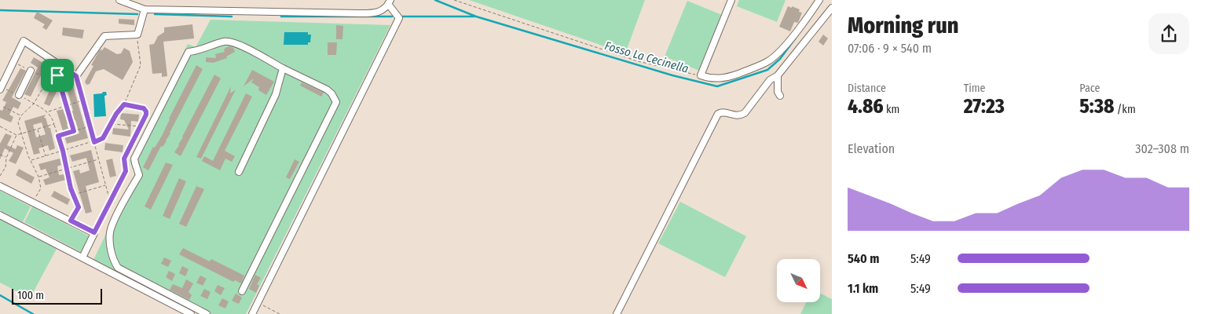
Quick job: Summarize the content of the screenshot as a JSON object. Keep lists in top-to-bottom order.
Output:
{
  "water": ["Fosso La Cecinella"],
  "scale_bar": "100 m",
  "north": "bottom right",
  "page": {
    "heading": ["Morning run", "07:06 · 9 × 540 m"],
    "stats": [
      ["Distance", "4.86 km"],
      ["Time", "27:23"],
      ["Pace", "5:38 /km"]
    ],
    "chart": ["Elevation", "302–308 m"],
    "list": [
      {
        "name": "540 m",
        "note": "5:49"
      },
      {
        "name": "1.1 km",
        "note": "5:49"
      }
    ],
    "scale": "100 m"
  }
}
